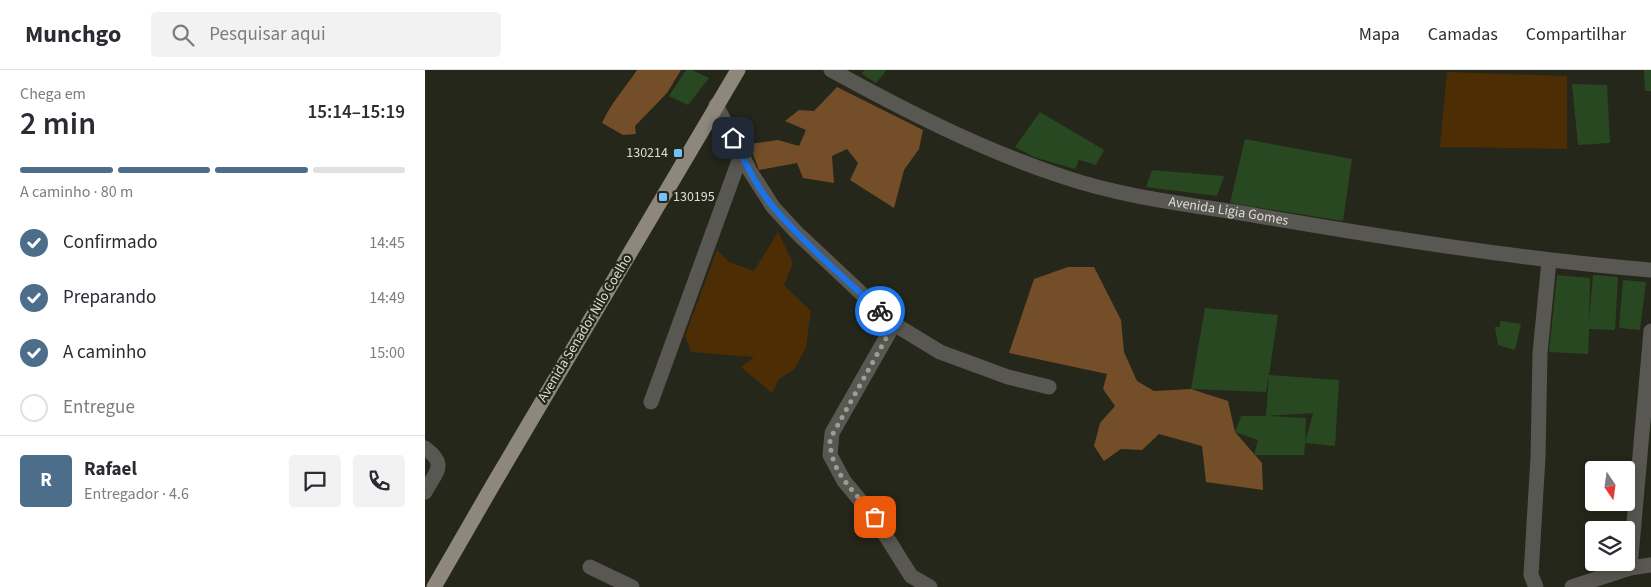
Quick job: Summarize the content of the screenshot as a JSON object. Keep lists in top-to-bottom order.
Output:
{
  "streets": {
    "main road": ["Avenida Senador Nilo Coelho"],
    "street": ["Avenida Ligia Gomes"]
  },
  "places": {
    "transit": ["130214", "130195"]
  },
  "north": "bottom",
  "page": {
    "header": "Munchgo",
    "search": "Pesquisar aqui",
    "nav": ["Mapa", "Camadas", "Compartilhar"],
    "heading": ["2 min", "Chega em", "15:14–15:19"],
    "panel": ["Rafael", "Entregador · 4.6"],
    "bar": "A caminho · 80 m",
    "list": [
      ["Confirmado", "14:45"],
      ["Preparando", "14:49"],
      ["A caminho", "15:00"],
      "Entregue"
    ],
    "round": "R"
  }
}
